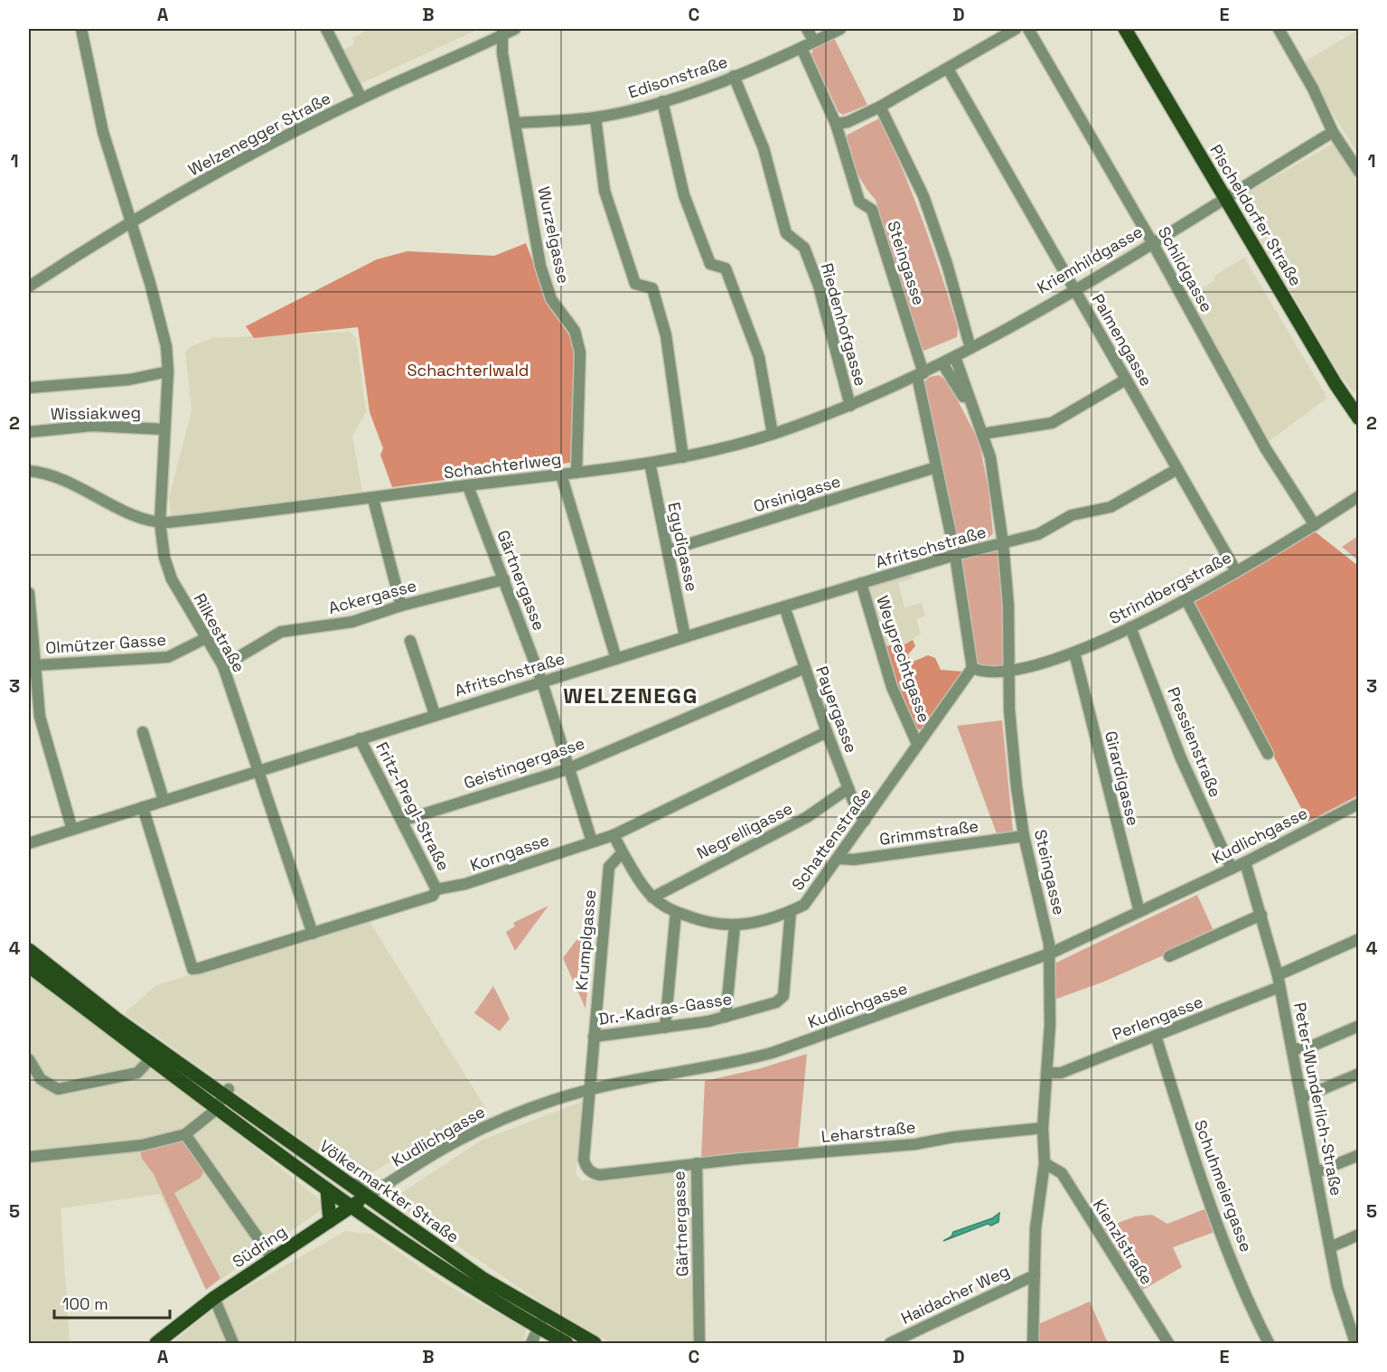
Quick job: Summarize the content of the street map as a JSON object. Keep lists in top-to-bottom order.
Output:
{
  "streets": {
    "main road": ["Pischeldorfer Straße", "Völkermarkter Straße", "Südring"],
    "street": [
      "Edisonstraße",
      "Welzenegger Straße",
      "Wurzelgasse",
      "Kriemhildgasse",
      "Steingasse",
      "Schildgasse",
      "Riedenhofgasse",
      "Palmengasse",
      "Wissiakweg",
      "Schachterlweg",
      "Orsinigasse",
      "Egydigasse",
      "Afritschstraße",
      "Gärtnergasse",
      "Strindbergstraße",
      "Ackergasse",
      "Rilkestraße",
      "Olmützer Gasse",
      "Weyprechtgasse",
      "Payergasse",
      "Pressienstraße",
      "Geistingergasse",
      "Girardigasse",
      "Fritz-Pregl-Straße",
      "Negrelligasse",
      "Grimmstraße",
      "Kudlichgasse",
      "Schattenstraße",
      "Korngasse",
      "Krumplgasse",
      "Dr.-Kadras-Gasse",
      "Perlengasse",
      "Peter-Wunderlich-Straße",
      "Leharstraße",
      "Schuhmeiergasse",
      "Kienzlstraße",
      "Haidacher Weg"
    ]
  },
  "crossings": [
    ["Edisonstraße", "Wurzelgasse"],
    ["Edisonstraße", "Steingasse"],
    ["Edisonstraße", "Riedenhofgasse"],
    ["Welzenegger Straße", "Wurzelgasse"],
    ["Welzenegger Straße", "Rilkestraße"],
    ["Pischeldorfer Straße", "Kriemhildgasse"],
    ["Wurzelgasse", "Schachterlweg"],
    ["Kriemhildgasse", "Schildgasse"],
    ["Kriemhildgasse", "Palmengasse"],
    ["Kriemhildgasse", "Schachterlweg"],
    ["Steingasse", "Schachterlweg"],
    ["Steingasse", "Orsinigasse"],
    ["Steingasse", "Afritschstraße"],
    ["Steingasse", "Strindbergstraße"],
    ["Steingasse", "Grimmstraße"],
    ["Steingasse", "Kudlichgasse"],
    ["Steingasse", "Schattenstraße"],
    ["Steingasse", "Perlengasse"],
    ["Steingasse", "Leharstraße"],
    ["Steingasse", "Kienzlstraße"],
    ["Steingasse", "Haidacher Weg"],
    ["Schildgasse", "Strindbergstraße"],
    ["Riedenhofgasse", "Schachterlweg"],
    ["Palmengasse", "Afritschstraße"],
    ["Palmengasse", "Strindbergstraße"],
    ["Wissiakweg", "Rilkestraße"],
    ["Schachterlweg", "Egydigasse"],
    ["Schachterlweg", "Gärtnergasse"],
    ["Schachterlweg", "Rilkestraße"],
    ["Orsinigasse", "Egydigasse"],
    ["Egydigasse", "Afritschstraße"],
    ["Afritschstraße", "Gärtnergasse"],
    ["Afritschstraße", "Rilkestraße"],
    ["Afritschstraße", "Weyprechtgasse"],
    ["Afritschstraße", "Payergasse"],
    ["Afritschstraße", "Fritz-Pregl-Straße"],
    ["Afritschstraße", "Korngasse"],
    ["Gärtnergasse", "Ackergasse"],
    ["Gärtnergasse", "Geistingergasse"],
    ["Gärtnergasse", "Kudlichgasse"],
    ["Gärtnergasse", "Korngasse"],
    ["Gärtnergasse", "Krumplgasse"],
    ["Gärtnergasse", "Leharstraße"],
    ["Strindbergstraße", "Pressienstraße"],
    ["Strindbergstraße", "Girardigasse"],
    ["Strindbergstraße", "Schattenstraße"],
    ["Ackergasse", "Rilkestraße"],
    ["Rilkestraße", "Olmützer Gasse"],
    ["Rilkestraße", "Korngasse"],
    ["Weyprechtgasse", "Schattenstraße"],
    ["Payergasse", "Geistingergasse"],
    ["Payergasse", "Negrelligasse"],
    ["Payergasse", "Schattenstraße"],
    ["Payergasse", "Korngasse"],
    ["Pressienstraße", "Kudlichgasse"],
    ["Geistingergasse", "Fritz-Pregl-Straße"],
    ["Girardigasse", "Kudlichgasse"],
    ["Fritz-Pregl-Straße", "Korngasse"],
    ["Negrelligasse", "Schattenstraße"],
    ["Grimmstraße", "Schattenstraße"],
    ["Kudlichgasse", "Krumplgasse"],
    ["Kudlichgasse", "Peter-Wunderlich-Straße"],
    ["Kudlichgasse", "Südring"],
    ["Schattenstraße", "Krumplgasse"],
    ["Schattenstraße", "Dr.-Kadras-Gasse"],
    ["Krumplgasse", "Dr.-Kadras-Gasse"],
    ["Perlengasse", "Peter-Wunderlich-Straße"],
    ["Perlengasse", "Schuhmeiergasse"]
  ],
  "districts": ["WELZENEGG"],
  "parks": ["Schachterlwald"],
  "scale_bar": "100 m",
  "grid": {
    "columns": [
      "A",
      "B",
      "C",
      "D",
      "E"
    ],
    "rows": [
      "1",
      "2",
      "3",
      "4",
      "5"
    ]
  }
}
